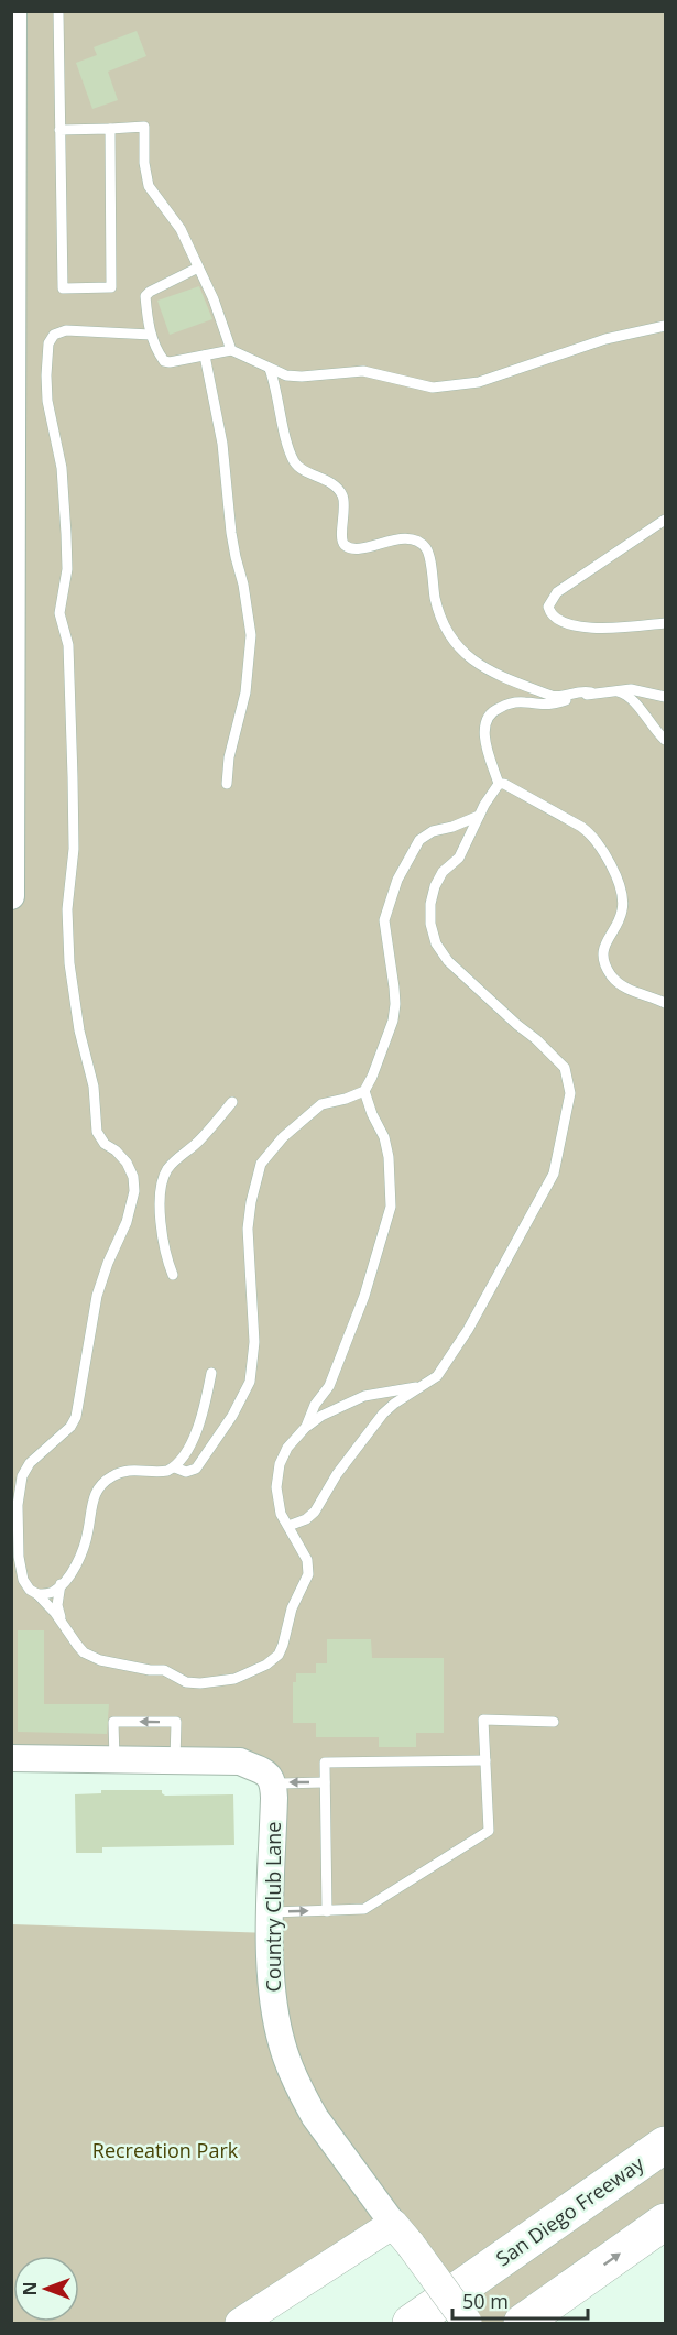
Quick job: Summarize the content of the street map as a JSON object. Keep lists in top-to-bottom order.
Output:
{
  "streets": {
    "highway": ["San Diego Freeway"],
    "main road": ["Country Club Lane"]
  },
  "parks": ["Recreation Park"],
  "scale_bar": "50 m",
  "north": "left"
}
